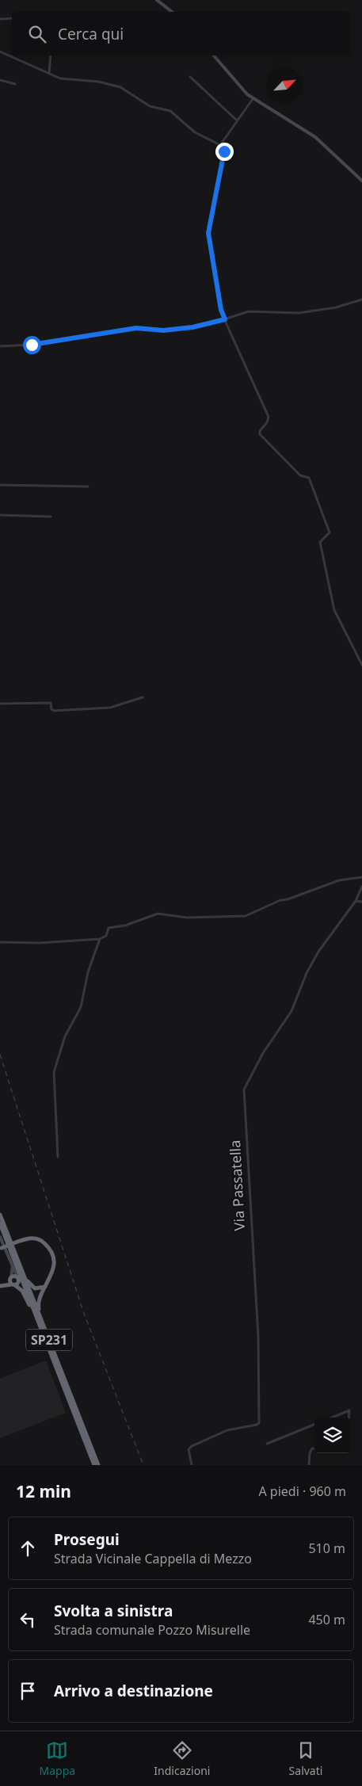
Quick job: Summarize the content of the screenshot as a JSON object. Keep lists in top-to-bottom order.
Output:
{
  "streets": {
    "highway": ["SP231"],
    "street": ["Via Passatella"]
  },
  "north": "top right",
  "page": {
    "search": "Cerca qui",
    "heading": ["12 min", "A piedi · 960 m"],
    "list": [
      ["Prosegui", "Strada Vicinale Cappella di Mezzo", "510 m"],
      ["Svolta a sinistra", "Strada comunale Pozzo Misurelle", "450 m"],
      "Arrivo a destinazione"
    ],
    "nav": ["Mappa", "Indicazioni", "Salvati"]
  }
}
